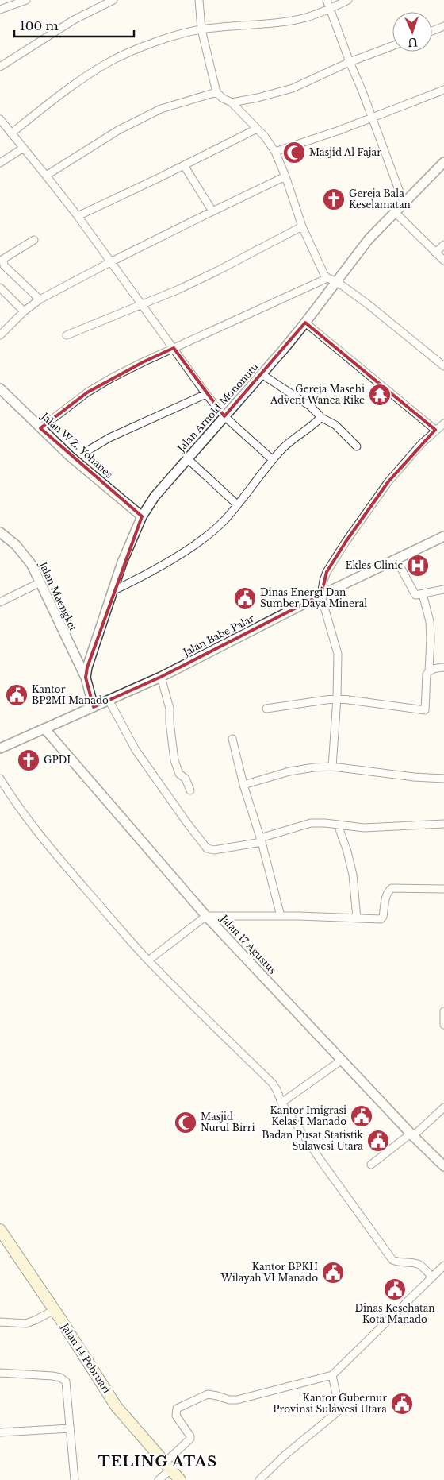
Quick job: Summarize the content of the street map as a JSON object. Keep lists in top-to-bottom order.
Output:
{
  "streets": {
    "main road": ["Jalan 14 Pebruari"],
    "street": [
      "Jalan Arnold Mononutu",
      "Jalan W.Z. Yohanes",
      "Jalan Maengket",
      "Jalan Babe Palar",
      "Jalan 17 Agustus"
    ]
  },
  "crossings": [
    ["Jalan Arnold Mononutu", "Jalan W.Z. Yohanes"],
    ["Jalan Arnold Mononutu", "Jalan Maengket"],
    ["Jalan Arnold Mononutu", "Jalan Babe Palar"],
    ["Jalan Babe Palar", "Jalan 17 Agustus"]
  ],
  "districts": ["TELING ATAS"],
  "places": {
    "mosque": ["Masjid Al Fajar", "Masjid Nurul Birri"],
    "church": ["Gereja Bala Keselamatan", "GPDI"],
    "temple": ["Gereja Masehi Advent Wanea Rike"],
    "hospital": ["Ekles Clinic"],
    "public building": [
      "Dinas Energi Dan Sumber Daya Mineral",
      "Kantor BP2MI Manado",
      "Kantor Imigrasi Kelas I Manado",
      "Badan Pusat Statistik Sulawesi Utara",
      "Kantor BPKH Wilayah VI Manado",
      "Dinas Kesehatan Kota Manado",
      "Kantor Gubernur Provinsi Sulawesi Utara"
    ]
  },
  "scale_bar": "100 m",
  "north": "bottom"
}
